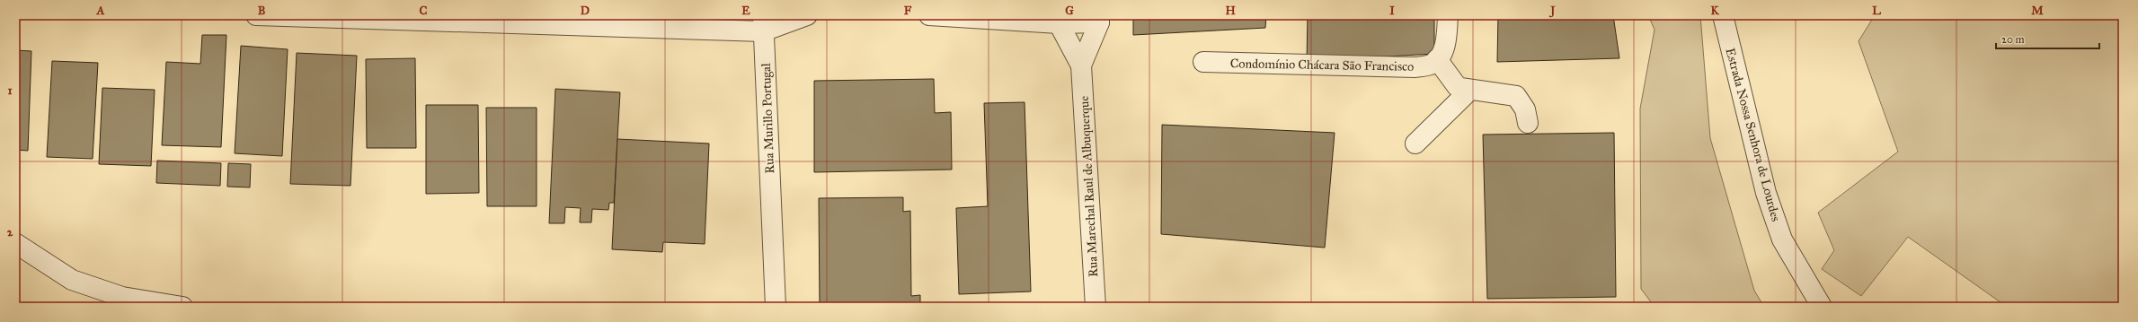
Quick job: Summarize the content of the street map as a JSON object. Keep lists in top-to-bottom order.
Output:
{
  "streets": {
    "street": [
      "Condomínio Chácara São Francisco",
      "Rua Murillo Portugal",
      "Estrada Nossa Senhora de Lourdes",
      "Rua Marechal Raul de Albuquerque"
    ]
  },
  "scale_bar": "20 m",
  "grid": {
    "columns": [
      "A",
      "B",
      "C",
      "D",
      "E",
      "F",
      "G",
      "H",
      "I",
      "J",
      "K",
      "L",
      "M"
    ],
    "rows": ["1", "2"]
  }
}
